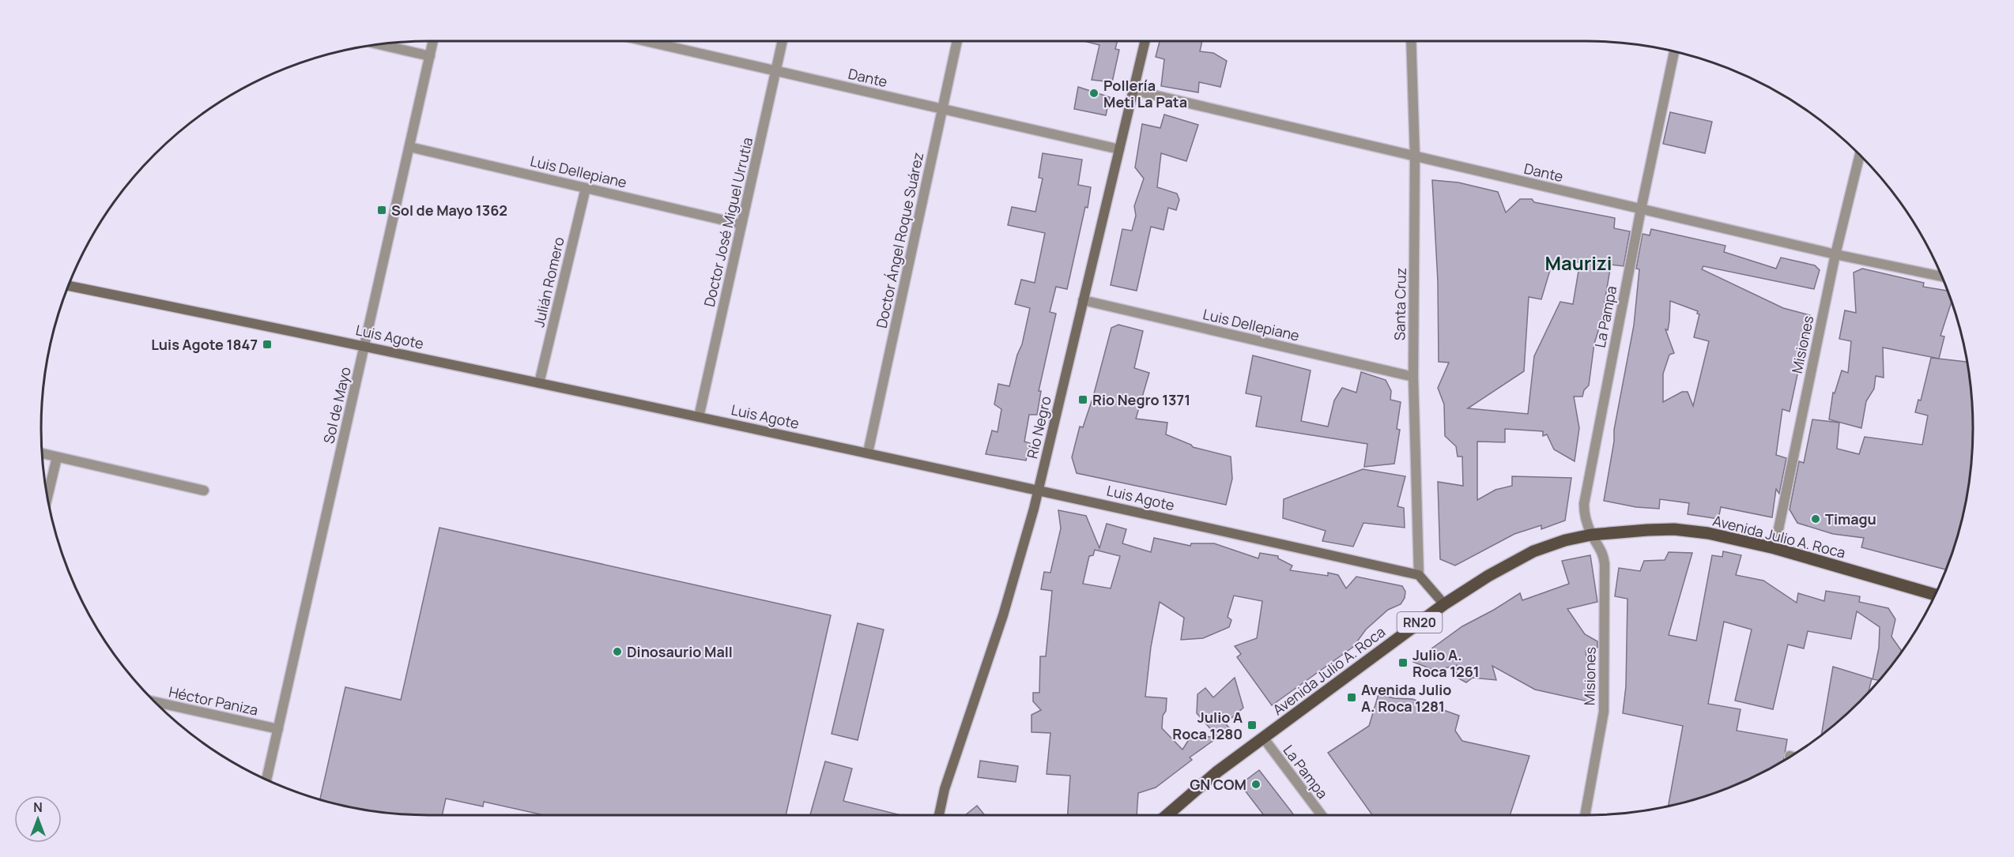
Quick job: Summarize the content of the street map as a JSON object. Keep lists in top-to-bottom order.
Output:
{
  "streets": {
    "main road": [
      "Luis Agote",
      "Río Negro",
      "Avenida Julio A. Roca",
      "RN20"
    ],
    "street": [
      "Dante",
      "Luis Dellepiane",
      "Doctor José Miguel Urrutia",
      "Doctor Ángel Roque Suárez",
      "Julián Romero",
      "Santa Cruz",
      "La Pampa",
      "Misiones",
      "Sol de Mayo",
      "Héctor Paniza"
    ]
  },
  "crossings": [
    ["Dante", "Doctor José Miguel Urrutia"],
    ["Dante", "Doctor Ángel Roque Suárez"],
    ["Dante", "Santa Cruz"],
    ["Dante", "La Pampa"],
    ["Dante", "Misiones"],
    ["Dante", "Río Negro"],
    ["Luis Dellepiane", "Doctor José Miguel Urrutia"],
    ["Luis Dellepiane", "Julián Romero"],
    ["Luis Dellepiane", "Santa Cruz"],
    ["Luis Dellepiane", "Sol de Mayo"],
    ["Luis Dellepiane", "Río Negro"],
    ["Doctor José Miguel Urrutia", "Luis Agote"],
    ["Doctor Ángel Roque Suárez", "Luis Agote"],
    ["Julián Romero", "Luis Agote"],
    ["Santa Cruz", "Luis Agote"],
    ["La Pampa", "Misiones"],
    ["La Pampa", "Avenida Julio A. Roca"],
    ["Luis Agote", "Sol de Mayo"],
    ["Luis Agote", "Río Negro"],
    ["Misiones", "Avenida Julio A. Roca"],
    ["Sol de Mayo", "Héctor Paniza"]
  ],
  "districts": ["Maurizi"],
  "places": {
    "other": [
      "Pollería Meti La Pata",
      "Timagu",
      "Dinosaurio Mall",
      "GN COM"
    ],
    "transit": [
      "Sol de Mayo 1362",
      "Luis Agote 1847",
      "Rio Negro 1371",
      "Julio A. Roca 1261",
      "Avenida Julio A. Roca 1281",
      "Julio A Roca 1280"
    ]
  },
  "north": "top"
}
